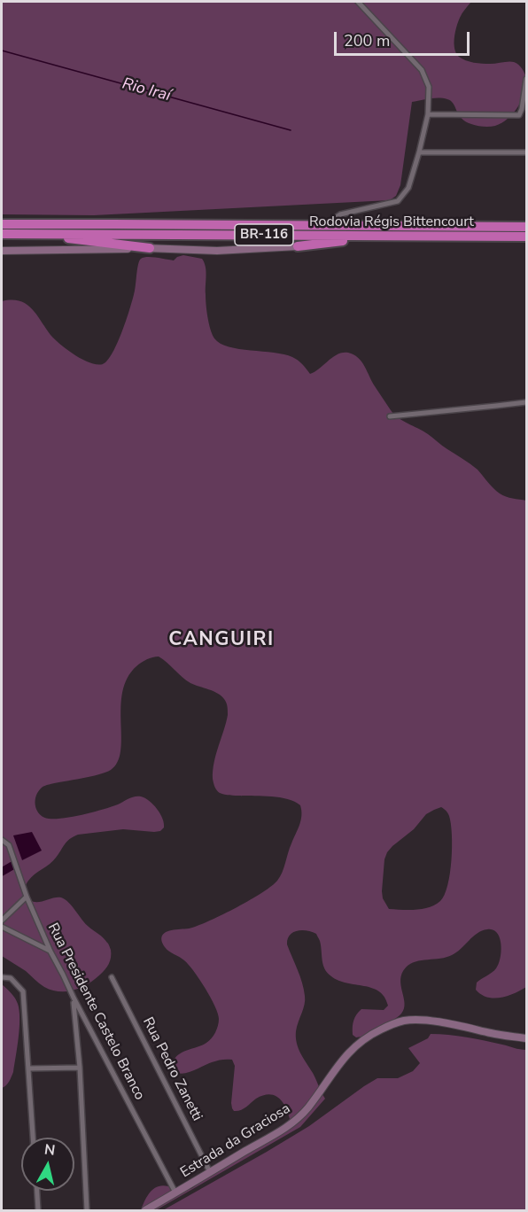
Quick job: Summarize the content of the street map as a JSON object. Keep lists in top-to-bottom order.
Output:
{
  "streets": {
    "highway": ["Rodovia Régis Bittencourt", "BR-116"],
    "main road": ["Estrada da Graciosa"],
    "street": ["Rua Presidente Castelo Branco", "Rua Pedro Zanetti"]
  },
  "crossings": [
    ["Rua Presidente Castelo Branco", "Estrada da Graciosa"],
    ["Rua Pedro Zanetti", "Estrada da Graciosa"]
  ],
  "districts": ["CANGUIRI"],
  "water": ["Rio Iraí"],
  "scale_bar": "200 m",
  "north": "top"
}
